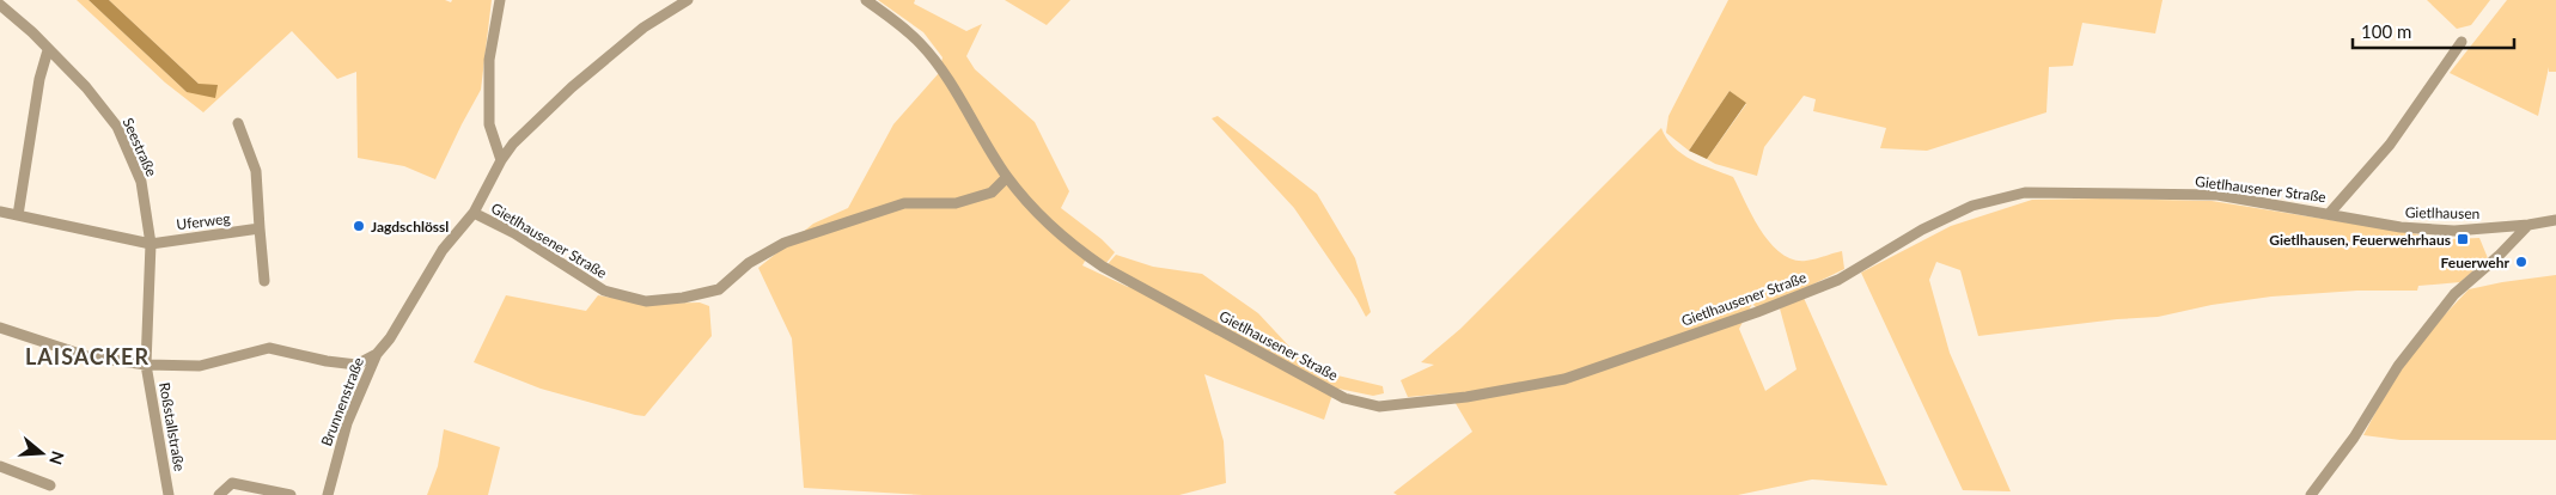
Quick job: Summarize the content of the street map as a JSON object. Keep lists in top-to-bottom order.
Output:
{
  "streets": {
    "street": [
      "Seestraße",
      "Gietlhausener Straße",
      "Gietlhausen",
      "Uferweg",
      "Brunnenstraße",
      "Roßstallstraße"
    ]
  },
  "crossings": [
    ["Seestraße", "Uferweg"],
    ["Seestraße", "Roßstallstraße"],
    ["Gietlhausener Straße", "Gietlhausen"],
    ["Gietlhausener Straße", "Brunnenstraße"]
  ],
  "districts": ["LAISACKER"],
  "places": {
    "other": ["Jagdschlössl", "Feuerwehr"],
    "transit": ["Gietlhausen, Feuerwehrhaus"]
  },
  "scale_bar": "100 m",
  "north": "right"
}
